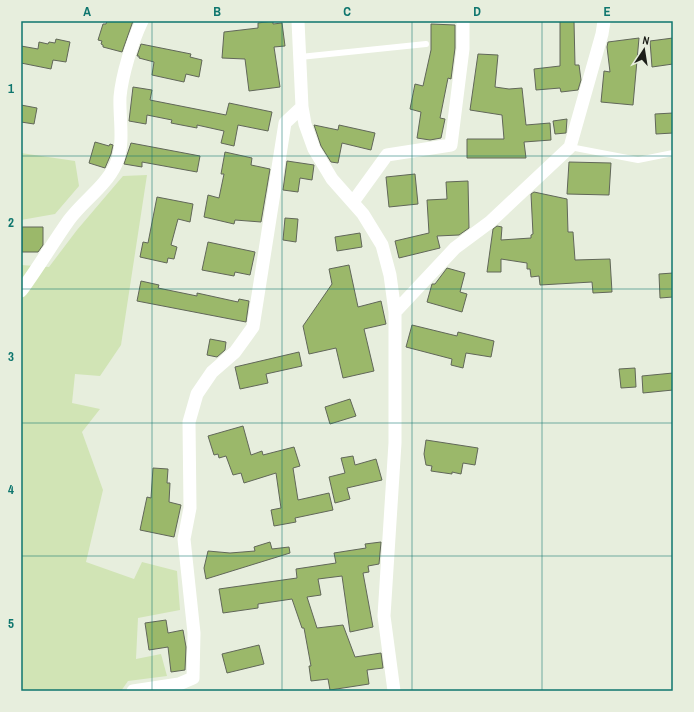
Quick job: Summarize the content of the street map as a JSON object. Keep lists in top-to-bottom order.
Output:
{
  "north": "top",
  "grid": {
    "columns": [
      "A",
      "B",
      "C",
      "D",
      "E"
    ],
    "rows": [
      "1",
      "2",
      "3",
      "4",
      "5"
    ]
  }
}
